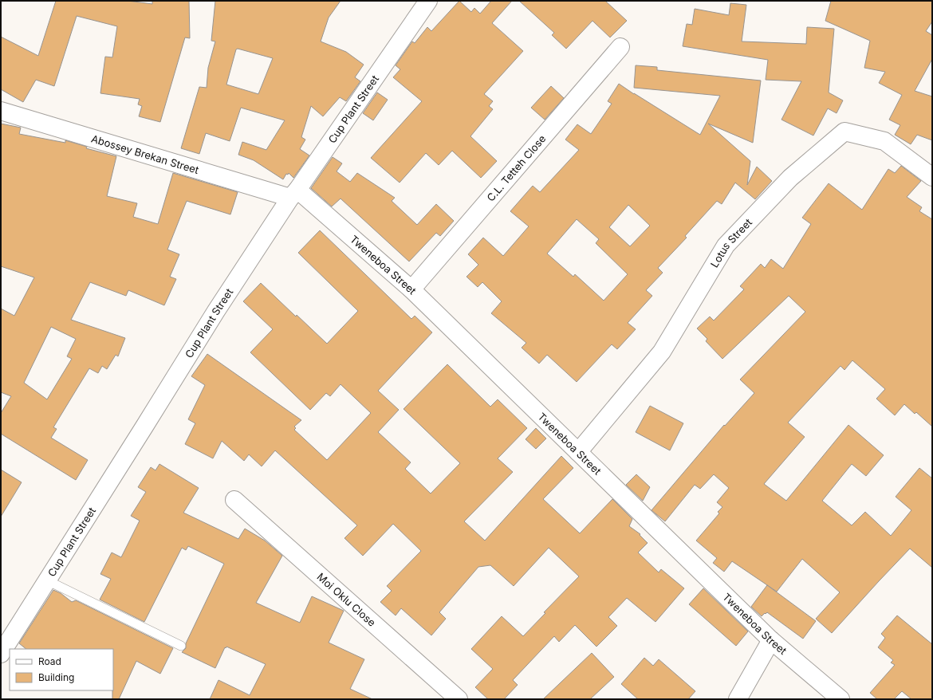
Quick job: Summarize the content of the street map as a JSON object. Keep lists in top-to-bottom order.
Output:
{
  "streets": {
    "street": [
      "Cup Plant Street",
      "Abossey Brekan Street",
      "C.L. Tetteh Close",
      "Lotus Street",
      "Tweneboa Street",
      "Moi Oklu Close"
    ]
  },
  "crossings": [
    ["Cup Plant Street", "Abossey Brekan Street"],
    ["Cup Plant Street", "Tweneboa Street"],
    ["Abossey Brekan Street", "Tweneboa Street"],
    ["C.L. Tetteh Close", "Tweneboa Street"],
    ["Lotus Street", "Tweneboa Street"]
  ],
  "legend": ["Road", "Building"]
}
